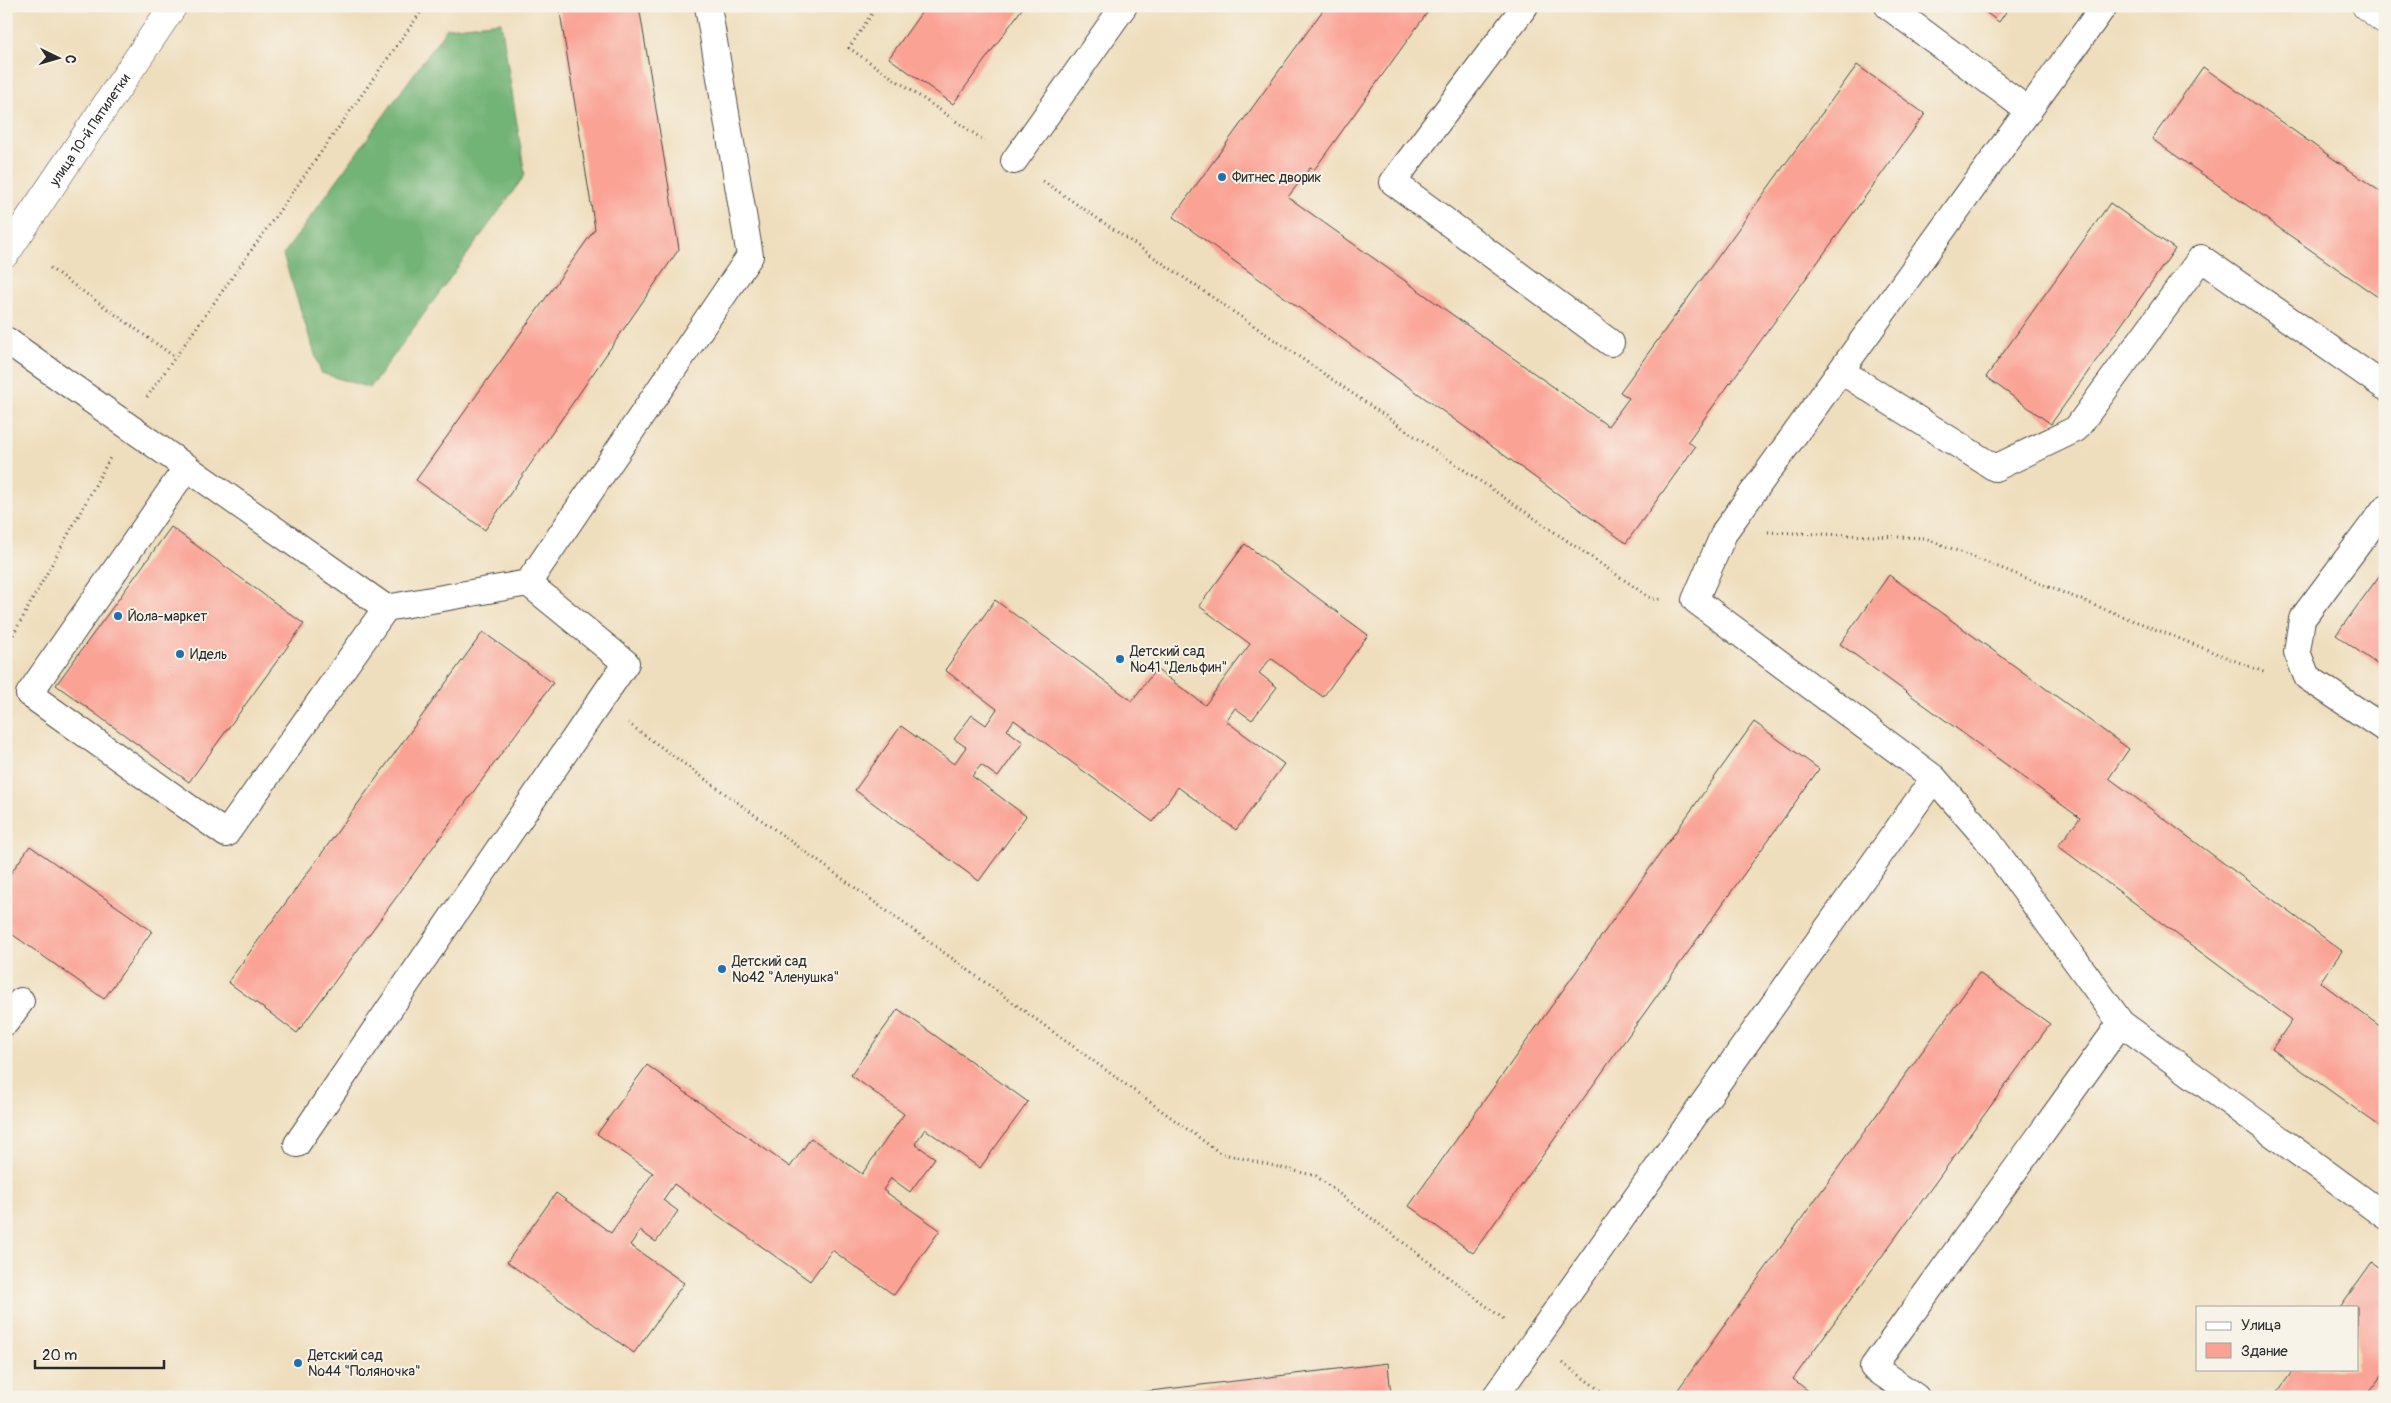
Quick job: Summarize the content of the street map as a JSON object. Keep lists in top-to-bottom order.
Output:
{
  "streets": {
    "main road": ["улица 10-й Пятилетки"]
  },
  "places": [
    "Фитнес дворик",
    "Йола-маркет",
    "Идель",
    "Детский сад №41 \"Дельфин\"",
    "Детский сад №42 \"Аленушка\"",
    "Детский сад №44 \"Поляночка\""
  ],
  "legend": ["Улица", "Здание"],
  "scale_bar": "20 m",
  "north": "right"
}
